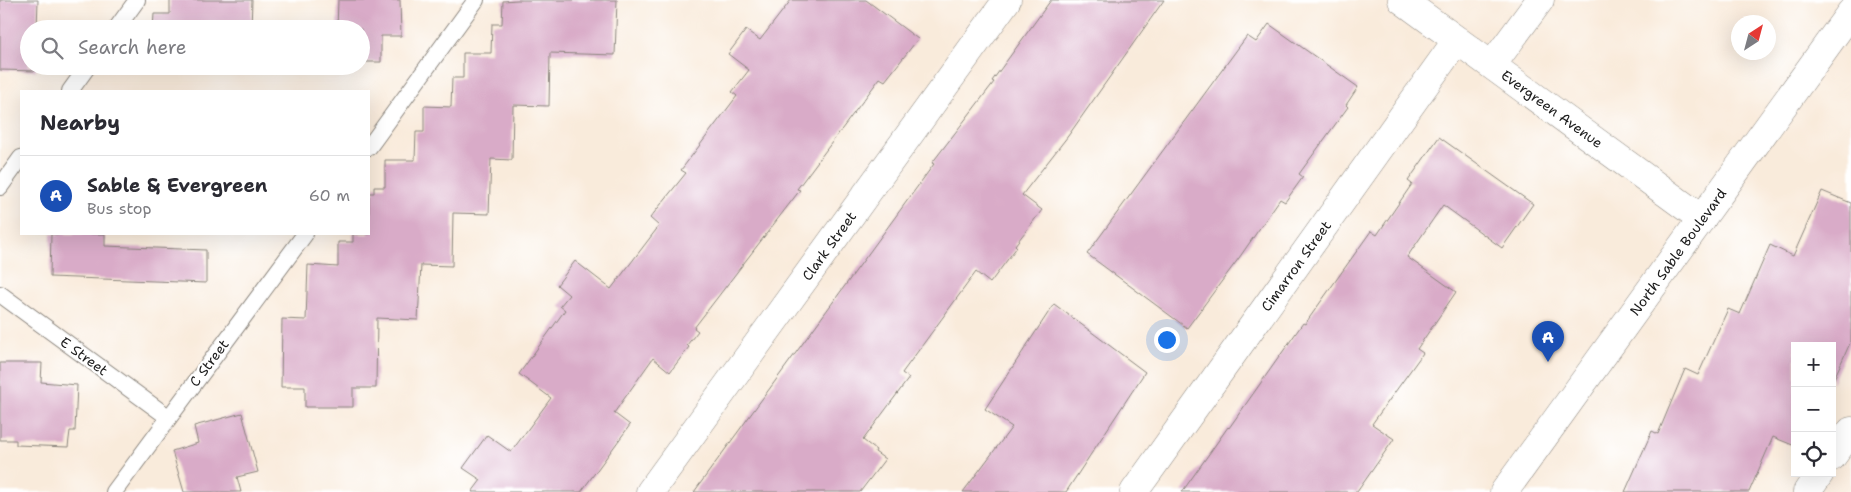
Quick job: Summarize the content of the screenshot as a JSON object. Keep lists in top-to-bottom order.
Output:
{
  "streets": {
    "street": [
      "Evergreen Avenue",
      "Clark Street",
      "North Sable Boulevard",
      "Cimarron Street"
    ],
    "lane": ["E Street", "C Street"]
  },
  "crossings": [
    ["Evergreen Avenue", "North Sable Boulevard"],
    ["Evergreen Avenue", "Cimarron Street"],
    ["E Street", "C Street"]
  ],
  "north": "top right",
  "page": {
    "search": "Search here",
    "heading": "Nearby",
    "list": [
      {
        "mark": "A",
        "name": "Sable & Evergreen",
        "note": "Bus stop",
        "value": "60 m"
      }
    ],
    "pins": "A",
    "map_buttons": ["+", "−"]
  }
}
